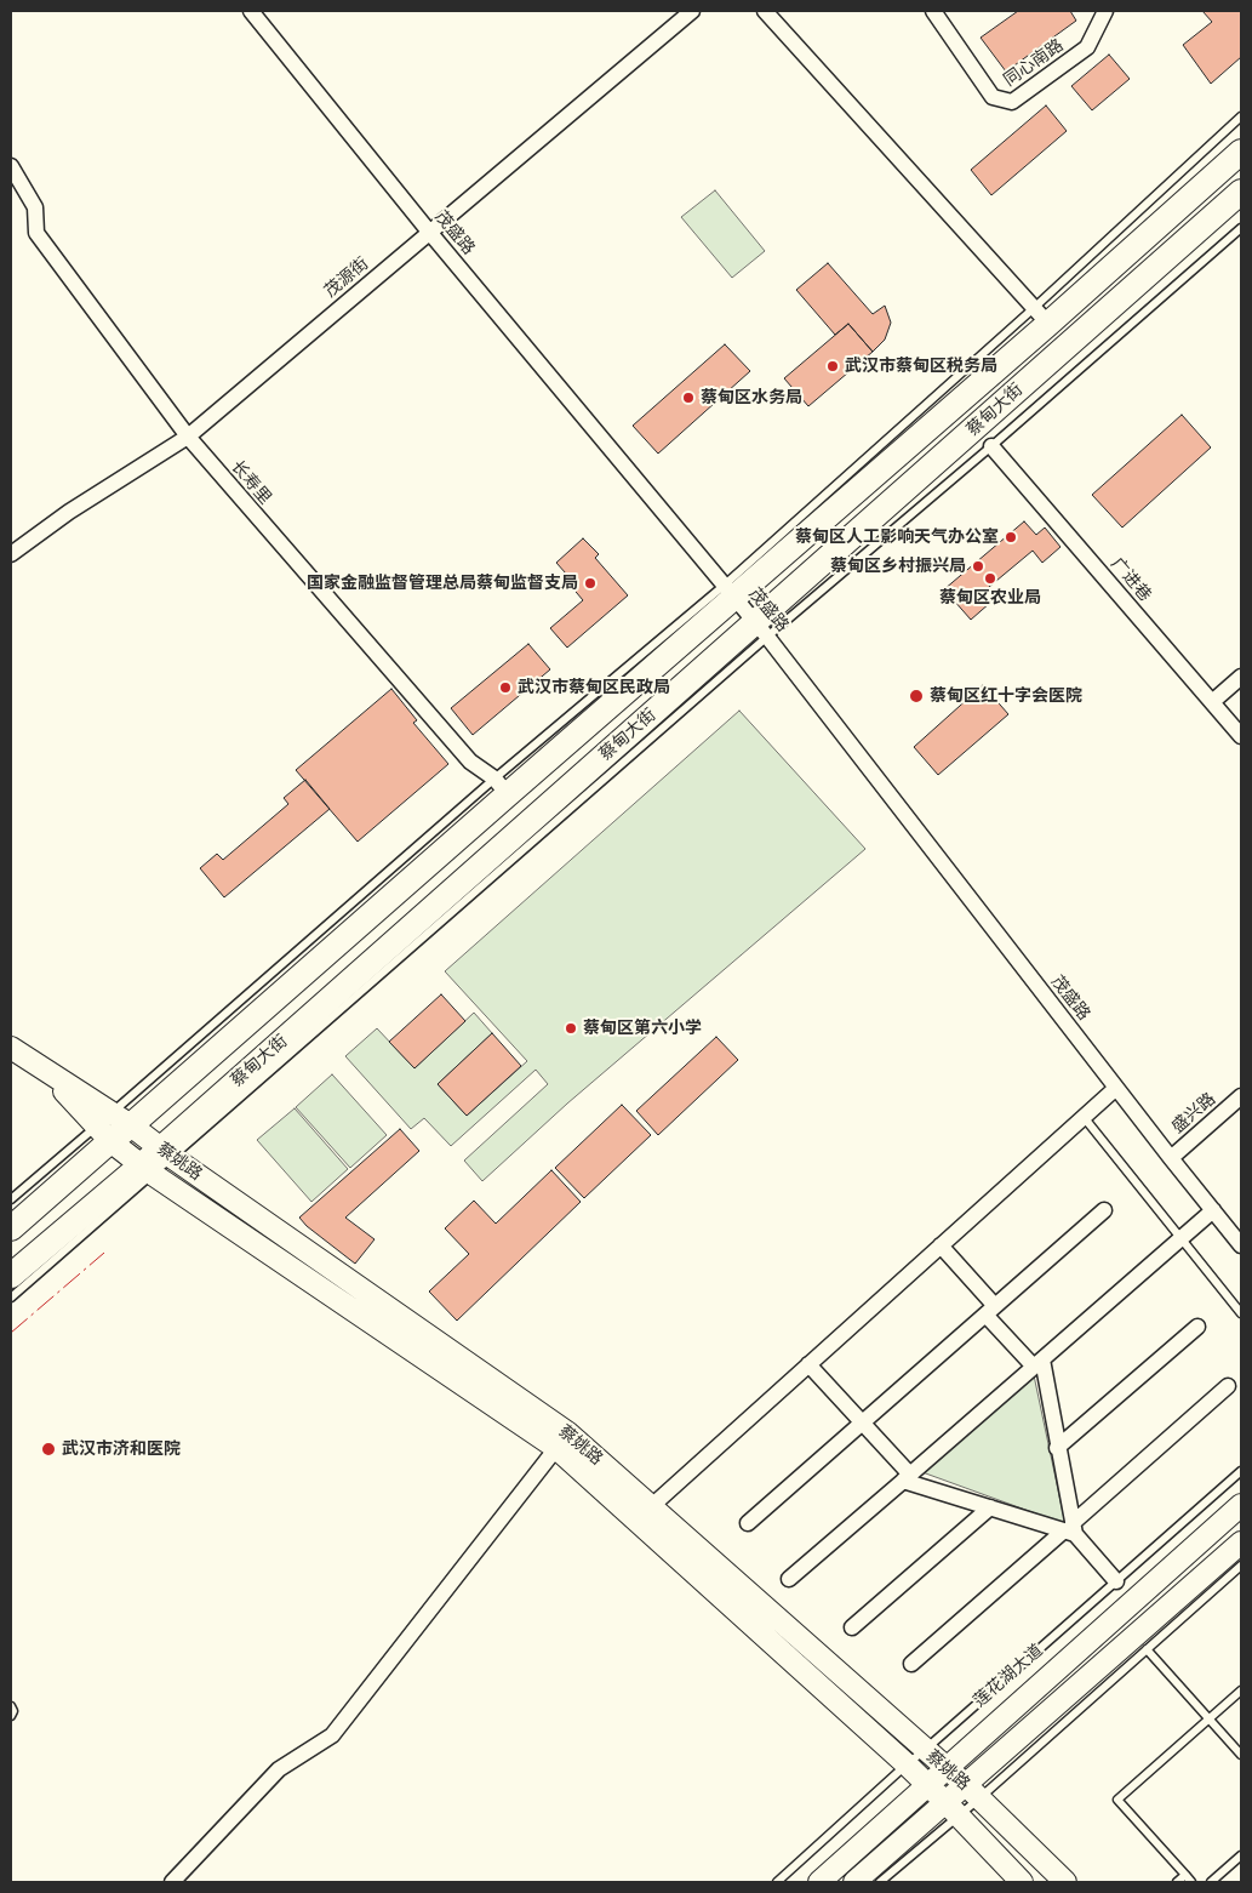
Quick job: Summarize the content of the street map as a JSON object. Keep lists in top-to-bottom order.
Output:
{
  "streets": {
    "main road": ["蔡甸大街"],
    "street": [
      "同心南路",
      "茂盛路",
      "茂源街",
      "长寿里",
      "广进巷",
      "盛兴路",
      "蔡姚路",
      "莲花湖大道"
    ]
  },
  "crossings": [
    ["茂盛路", "茂源街"],
    ["茂盛路", "蔡甸大街"],
    ["茂盛路", "盛兴路"],
    ["茂源街", "长寿里"],
    ["蔡甸大街", "长寿里"],
    ["蔡甸大街", "蔡姚路"],
    ["蔡姚路", "莲花湖大道"]
  ],
  "places": [
    "武汉市蔡甸区税务局",
    "蔡甸区水务局",
    "蔡甸区人工影响天气办公室",
    "蔡甸区乡村振兴局",
    "蔡甸区农业局",
    "国家金融监督管理总局蔡甸监督支局",
    "武汉市蔡甸区民政局",
    "蔡甸区红十字会医院",
    "蔡甸区第六小学",
    "武汉市济和医院"
  ]
}
